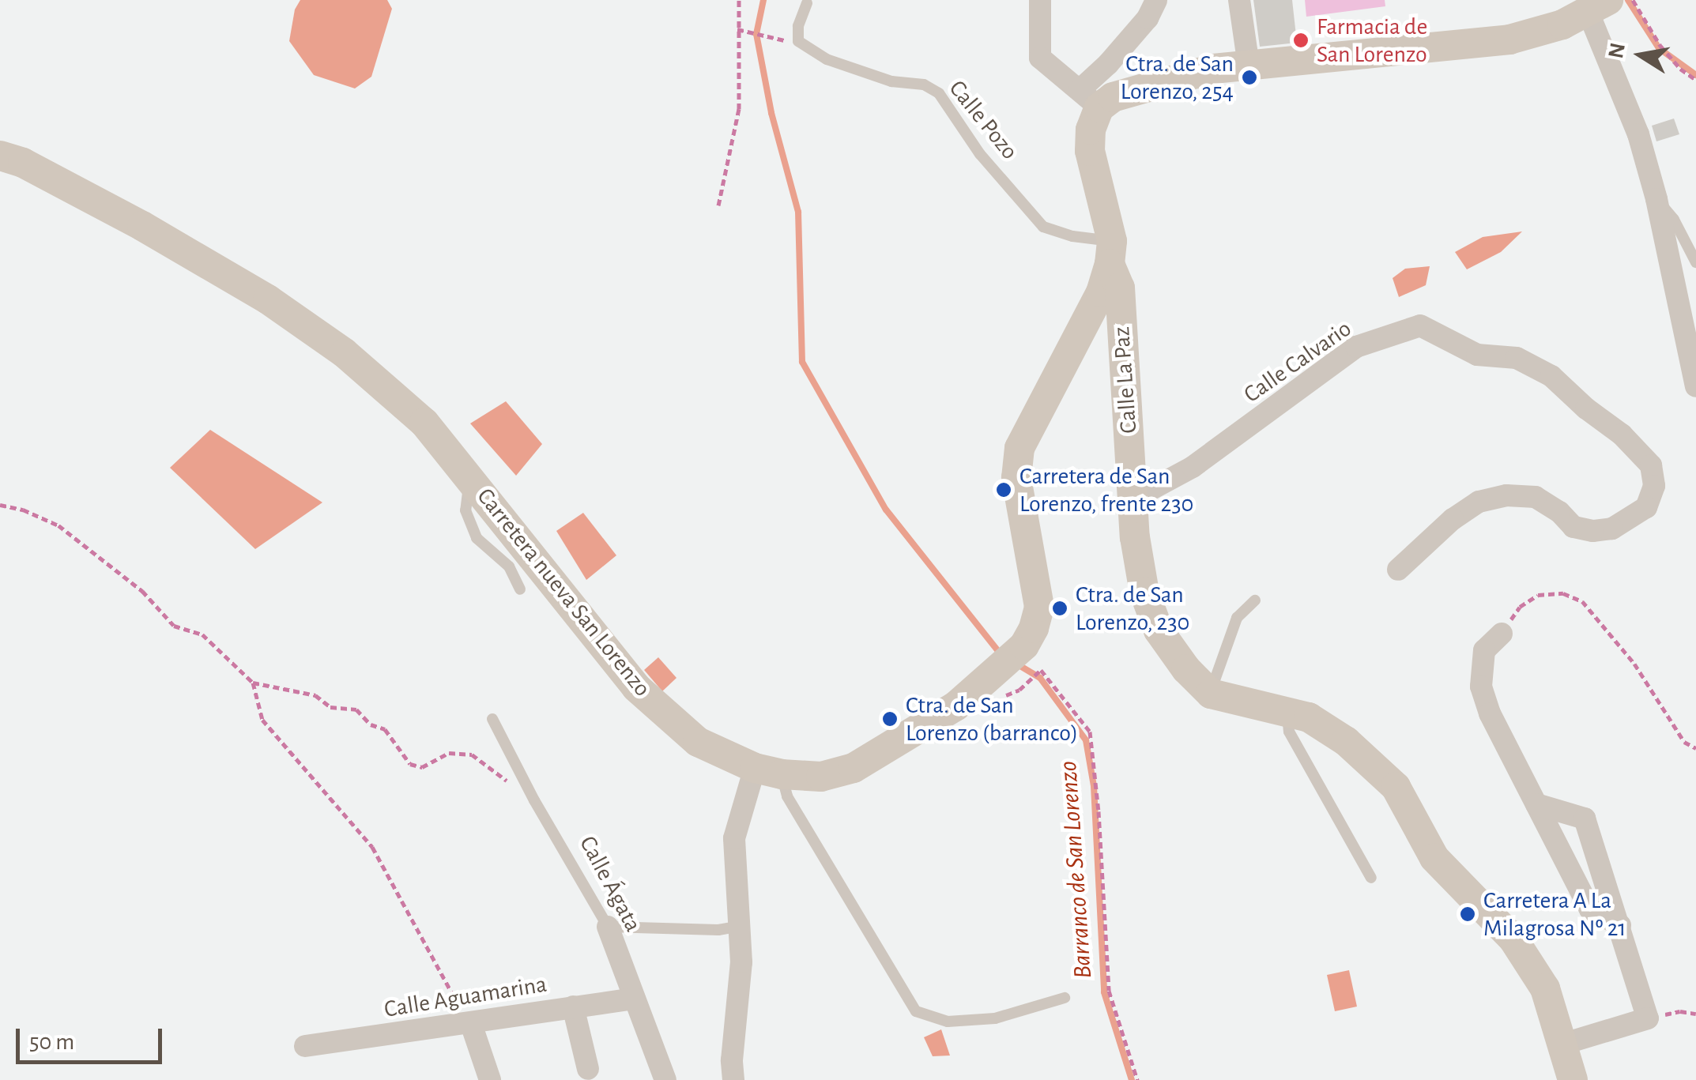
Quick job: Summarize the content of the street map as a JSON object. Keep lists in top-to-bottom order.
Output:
{
  "streets": {
    "street": [
      "Calle Calvario",
      "Calle La Paz",
      "Carretera nueva San Lorenzo",
      "Calle Ágata",
      "Calle Aguamarina"
    ],
    "lane": ["Calle Pozo"]
  },
  "crossings": [
    ["Calle Pozo", "Calle La Paz"],
    ["Calle Pozo", "Carretera nueva San Lorenzo"],
    ["Calle Calvario", "Calle La Paz"],
    ["Calle La Paz", "Carretera nueva San Lorenzo"],
    ["Calle Ágata", "Calle Aguamarina"]
  ],
  "water": ["Barranco de San Lorenzo"],
  "places": [
    "Farmacia de San Lorenzo",
    "Ctra. de San Lorenzo, 254",
    "Carretera de San Lorenzo, frente 230",
    "Ctra. de San Lorenzo, 230",
    "Ctra. de San Lorenzo (barranco)",
    "Carretera A La Milagrosa Nº 21"
  ],
  "scale_bar": "50 m",
  "north": "left"
}
